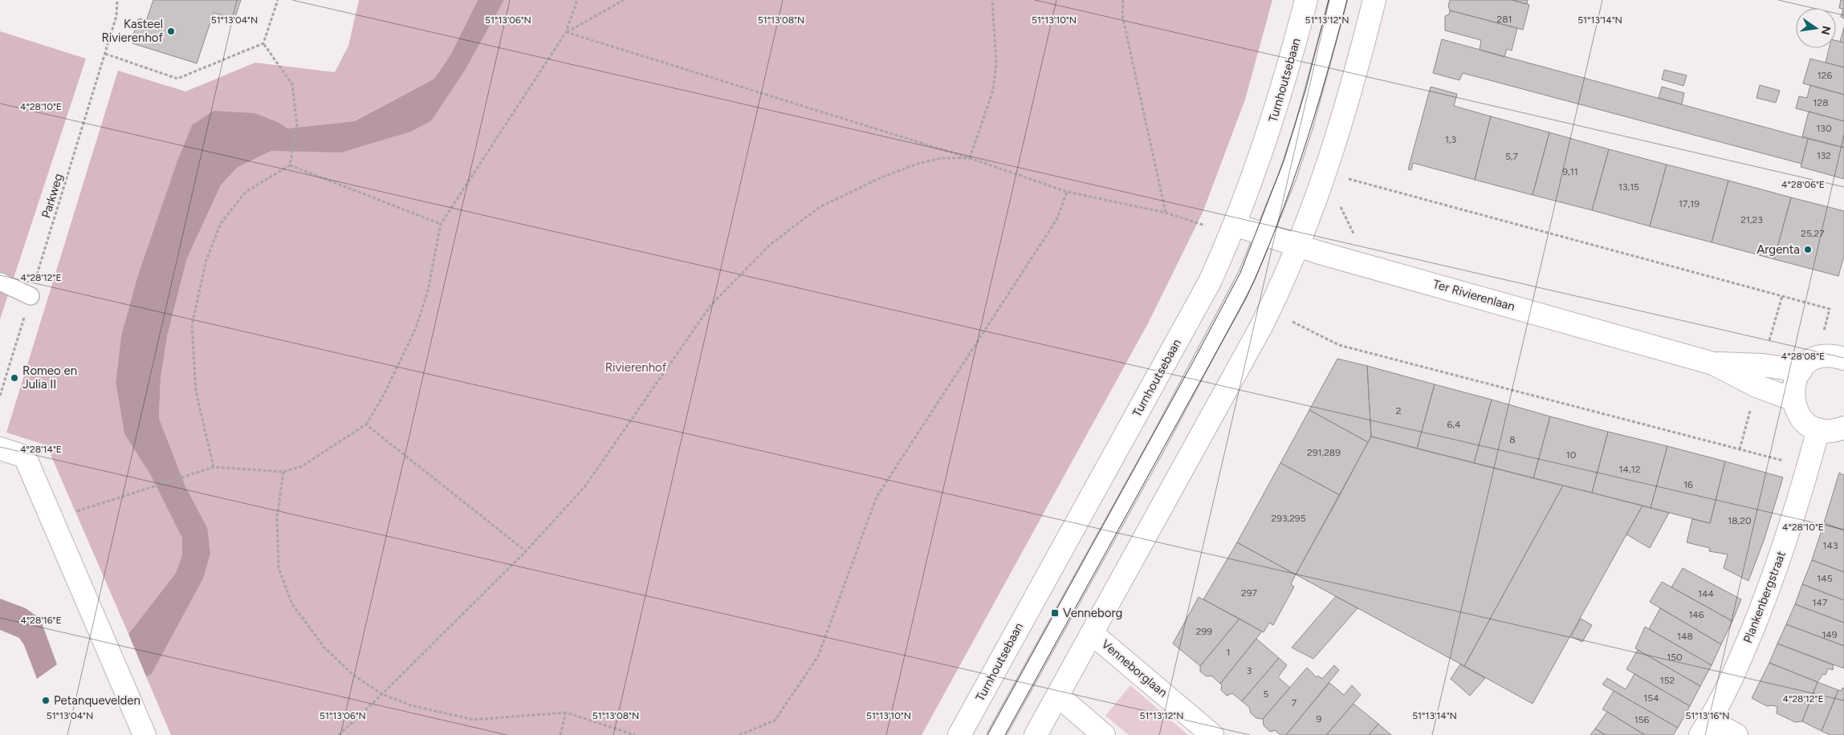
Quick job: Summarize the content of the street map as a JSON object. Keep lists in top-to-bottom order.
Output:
{
  "streets": {
    "street": [
      "Turnhoutsebaan",
      "Ter Rivierenlaan",
      "Plankenbergstraat",
      "Venneborglaan"
    ],
    "path": ["Parkweg"]
  },
  "crossings": [
    ["Turnhoutsebaan", "Ter Rivierenlaan"]
  ],
  "parks": ["Rivierenhof"],
  "places": {
    "other": [
      "Kasteel Rivierenhof",
      "Argenta",
      "Romeo en Julia II",
      "Petanquevelden"
    ],
    "transit": ["Venneborg"]
  },
  "house_numbers": [
    "281",
    "126",
    "128",
    "130",
    "1,3",
    "132",
    "5,7",
    "9,11",
    "13,15",
    "17,19",
    "21,23",
    "25,27",
    "2",
    "6,4",
    "8",
    "291,289",
    "10",
    "14,12",
    "16",
    "293,295",
    "18,20",
    "143",
    "145",
    "297",
    "144",
    "147",
    "146",
    "299",
    "149",
    "148",
    "1",
    "150",
    "3",
    "152",
    "5",
    "154",
    "7",
    "9",
    "156"
  ],
  "north": "right",
  "coordinates": [
    "51°13'04\"N",
    "51°13'06\"N",
    "51°13'08\"N",
    "51°13'10\"N",
    "51°13'12\"N",
    "51°13'14\"N",
    "4°28'10\"E",
    "4°28'06\"E",
    "4°28'12\"E",
    "4°28'08\"E",
    "4°28'14\"E",
    "4°28'16\"E",
    "51°13'16\"N"
  ]
}
